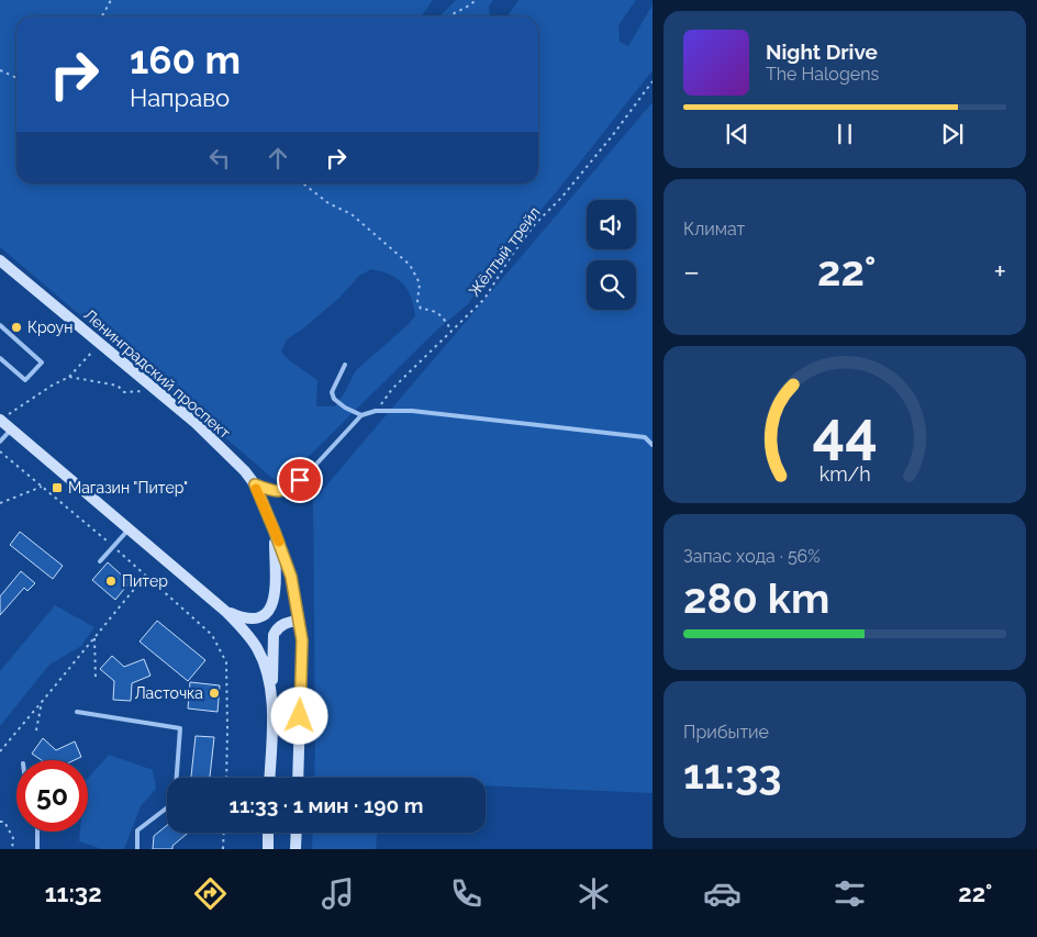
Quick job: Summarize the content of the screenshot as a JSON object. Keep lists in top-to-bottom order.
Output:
{
  "streets": {
    "main road": ["Ленинградский проспект"],
    "path": ["Жёлтый трейл"]
  },
  "places": {
    "other": ["Кроун", "Питер", "Ласточка"],
    "transit": ["Магазин \"Питер\""]
  },
  "page": {
    "turn": ["160 m", "Направо"],
    "song": ["Night Drive", "The Halogens"],
    "tile": [
      "Климат",
      ["Запас хода · 56%", "280 km"],
      ["Прибытие", "11:33"]
    ],
    "heat": ["−", "22°", "+"],
    "limit": "50",
    "trip": "11:33 · 1 мин · 190 m",
    "tabs": ["11:32", "22°"],
    "gauge": ["44", "km/h"]
  }
}
